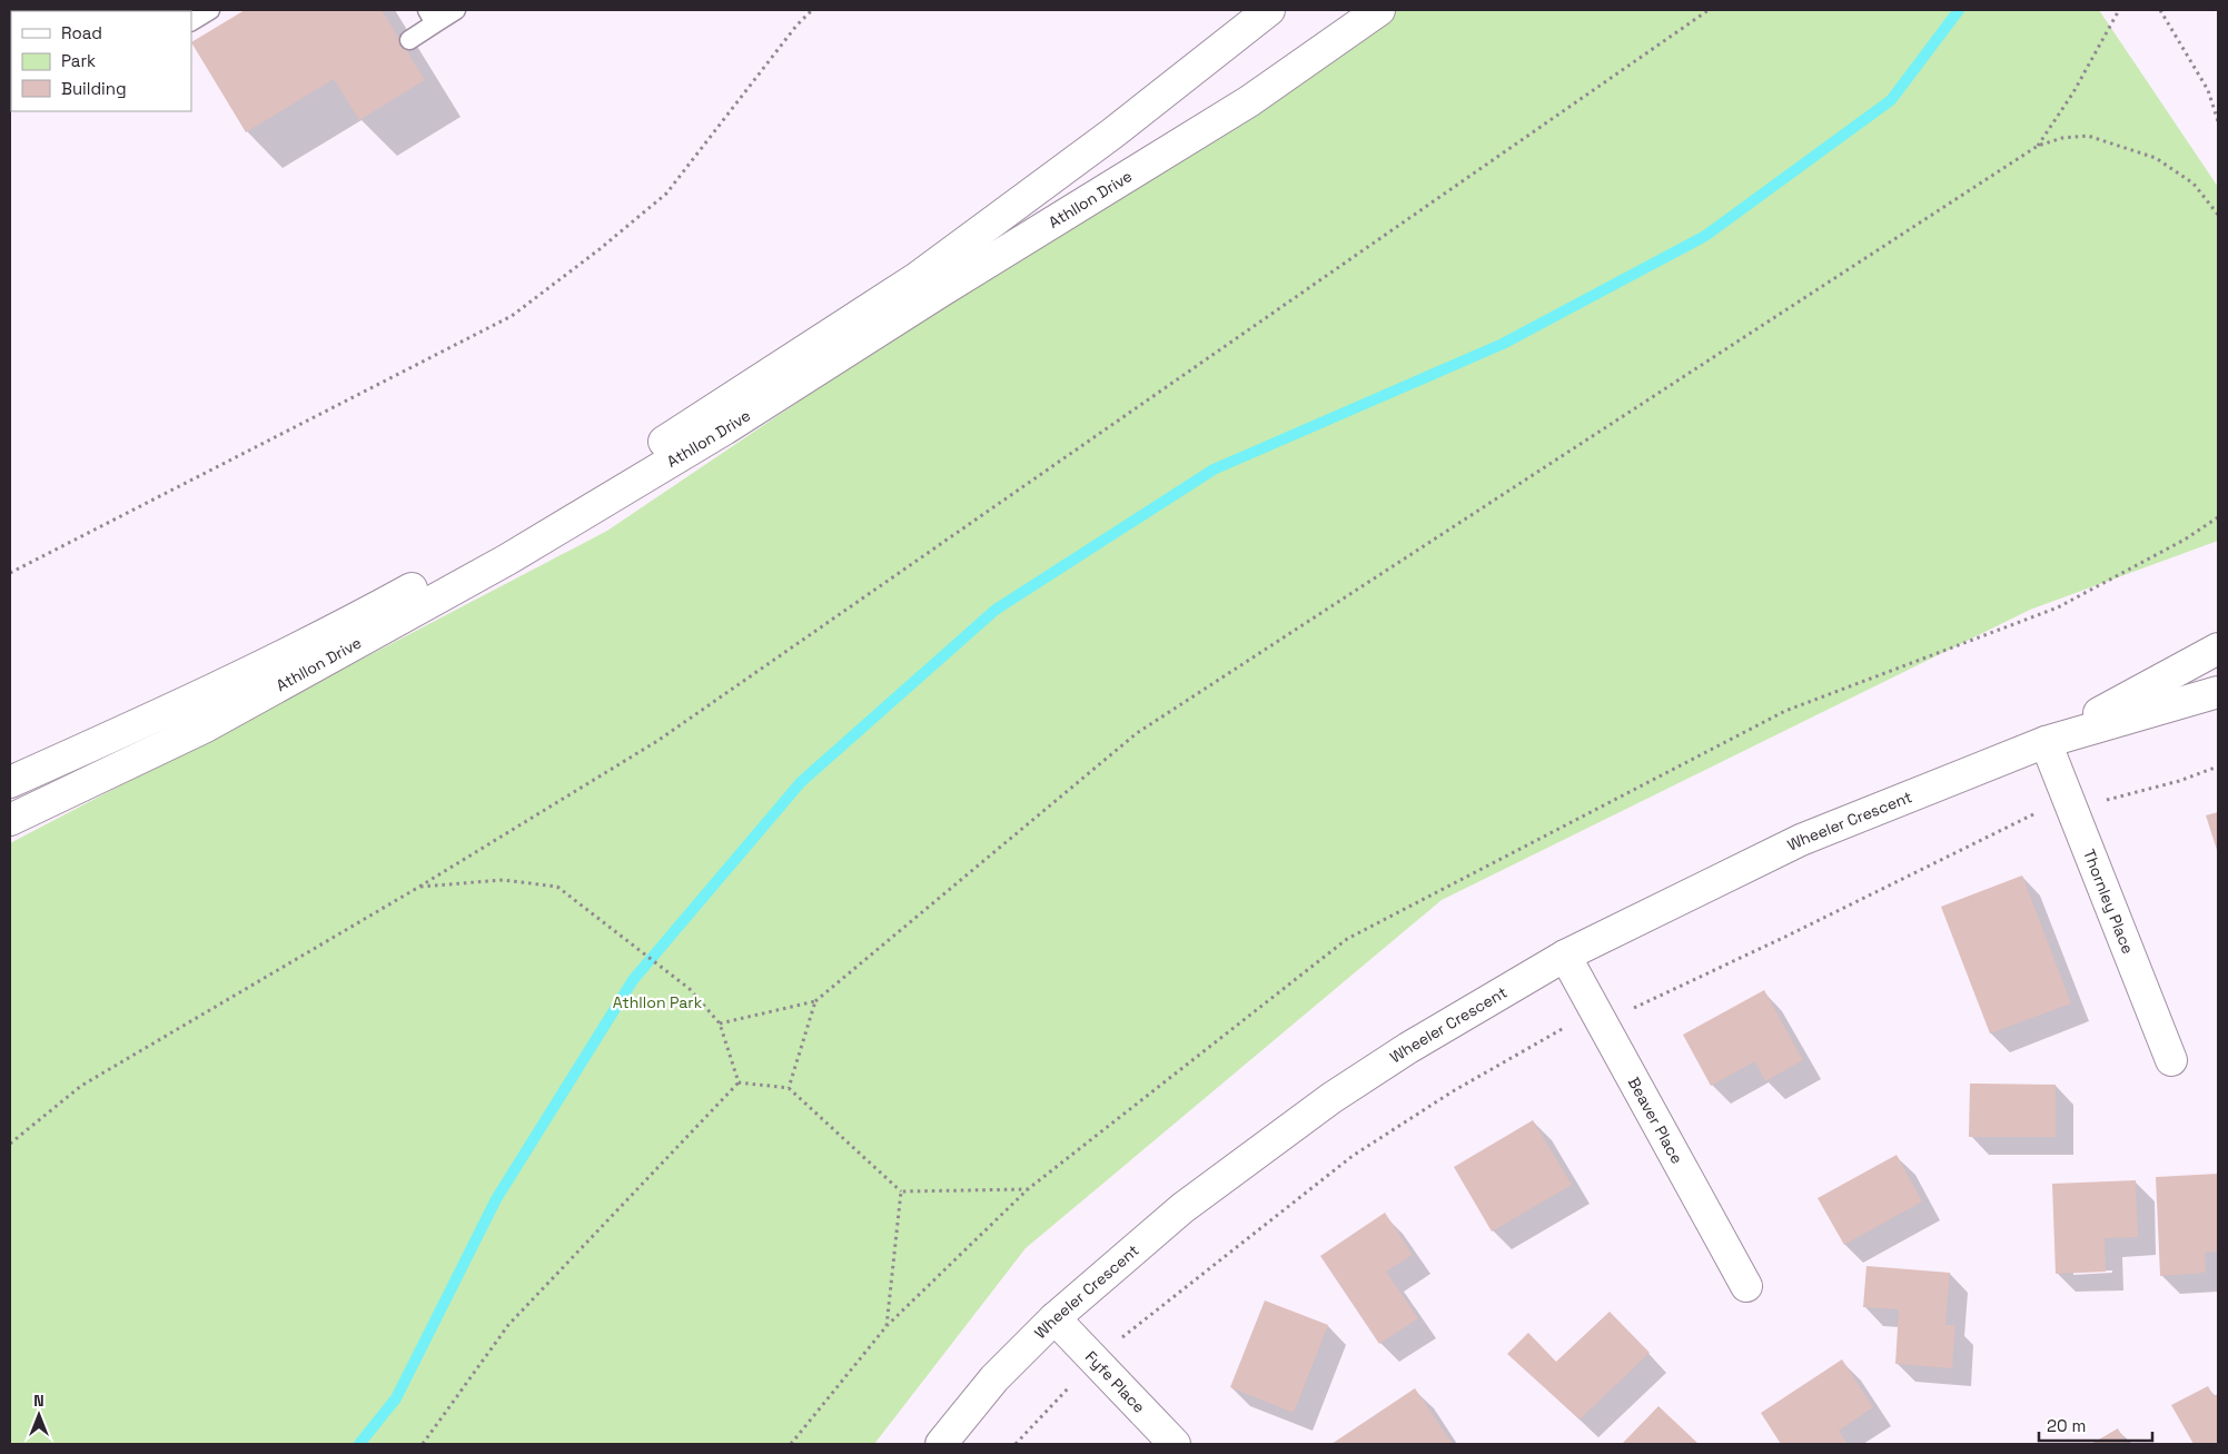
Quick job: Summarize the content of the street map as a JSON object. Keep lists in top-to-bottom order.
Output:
{
  "streets": {
    "main road": [
      "Athllon Drive",
      "Wheeler Crescent",
      "Thornley Place",
      "Beaver Place",
      "Fyfe Place"
    ]
  },
  "crossings": [
    ["Wheeler Crescent", "Thornley Place"],
    ["Wheeler Crescent", "Beaver Place"],
    ["Wheeler Crescent", "Fyfe Place"]
  ],
  "parks": ["Athllon Park"],
  "legend": ["Road", "Park", "Building"],
  "scale_bar": "20 m",
  "north": "top"
}
